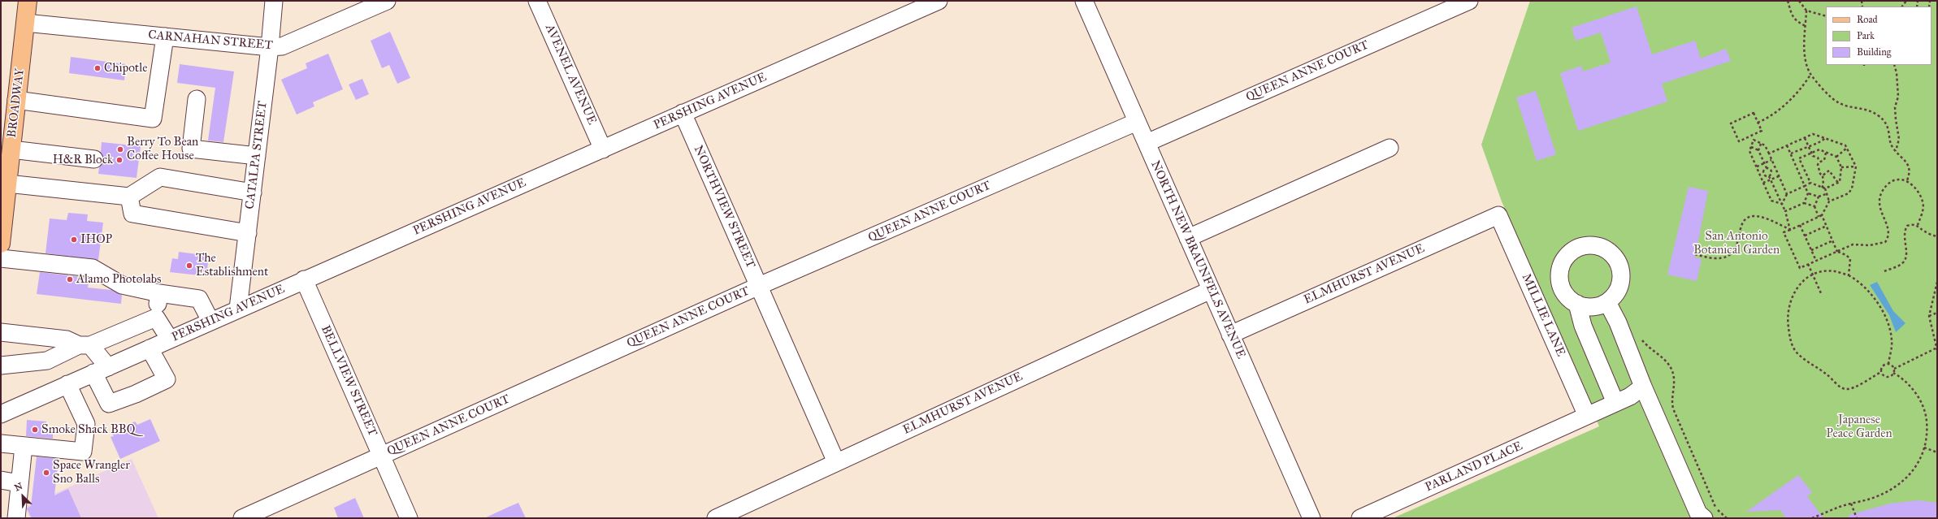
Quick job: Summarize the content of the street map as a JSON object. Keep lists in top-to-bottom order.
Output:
{
  "streets": {
    "main road": ["BROADWAY"],
    "street": [
      "CARNAHAN STREET",
      "QUEEN ANNE COURT",
      "AVENEL AVENUE",
      "PERSHING AVENUE",
      "CATALPA STREET",
      "NORTHVIEW STREET",
      "NORTH NEW BRAUNFELS AVENUE",
      "ELMHURST AVENUE",
      "MILLIE LANE",
      "BELLVIEW STREET",
      "PARLAND PLACE"
    ]
  },
  "crossings": [
    ["CARNAHAN STREET", "BROADWAY"],
    ["CARNAHAN STREET", "CATALPA STREET"],
    ["QUEEN ANNE COURT", "NORTHVIEW STREET"],
    ["QUEEN ANNE COURT", "NORTH NEW BRAUNFELS AVENUE"],
    ["QUEEN ANNE COURT", "BELLVIEW STREET"],
    ["AVENEL AVENUE", "PERSHING AVENUE"],
    ["PERSHING AVENUE", "CATALPA STREET"],
    ["PERSHING AVENUE", "NORTHVIEW STREET"],
    ["PERSHING AVENUE", "BELLVIEW STREET"],
    ["NORTHVIEW STREET", "ELMHURST AVENUE"],
    ["NORTH NEW BRAUNFELS AVENUE", "ELMHURST AVENUE"],
    ["ELMHURST AVENUE", "MILLIE LANE"],
    ["MILLIE LANE", "PARLAND PLACE"]
  ],
  "parks": ["San Antonio Botanical Garden", "Japanese Peace Garden"],
  "places": [
    "Chipotle",
    "Berry To Bean Coffee House",
    "H&R Block",
    "IHOP",
    "The Establishment",
    "Alamo Photolabs",
    "Smoke Shack BBQ",
    "Space Wrangler Sno Balls"
  ],
  "legend": ["Road", "Park", "Building"],
  "north": "top left"
}
